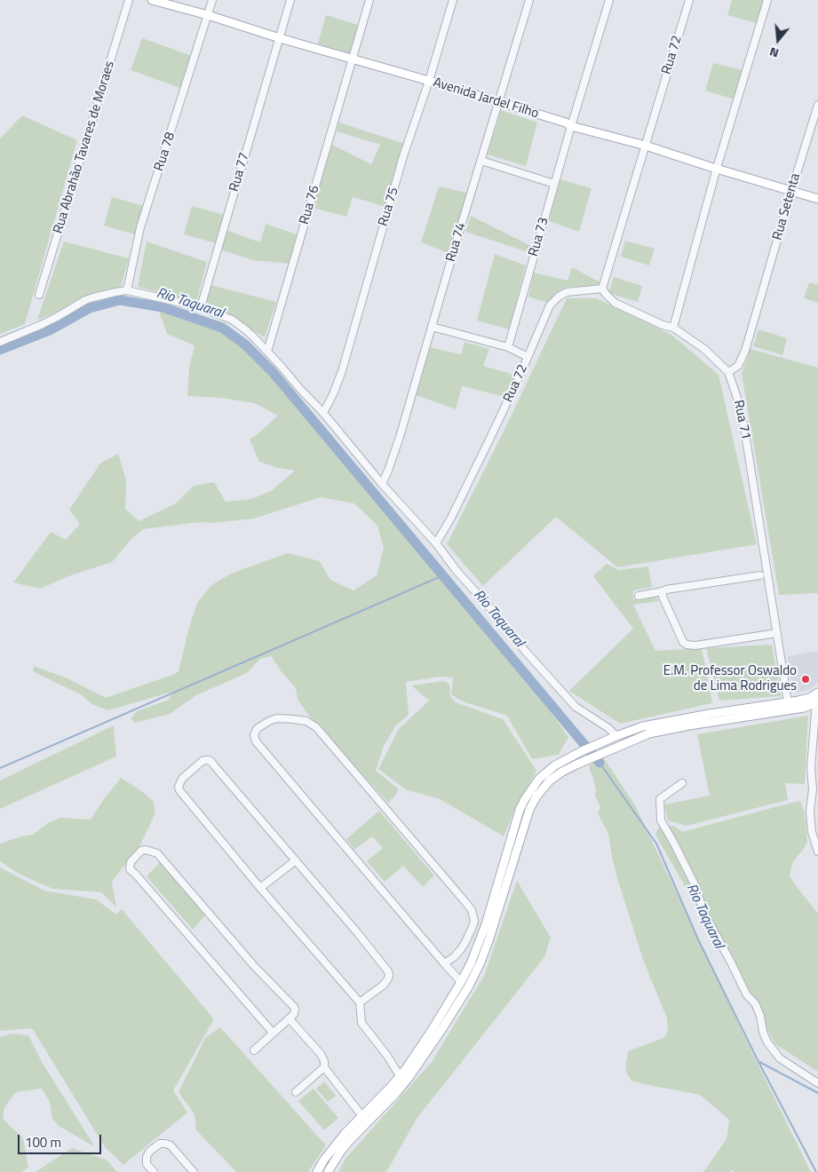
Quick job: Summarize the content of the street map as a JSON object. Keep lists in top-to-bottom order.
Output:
{
  "streets": {
    "main road": ["Avenida Jardel Filho"],
    "street": [
      "Rua 72",
      "Rua Abrahão Tavares de Moraes",
      "Rua 78",
      "Rua 77",
      "Rua 76",
      "Rua 75",
      "Rua Setenta",
      "Rua 73",
      "Rua 74",
      "Rua 71"
    ]
  },
  "crossings": [
    ["Rua 72", "Avenida Jardel Filho"],
    ["Rua 72", "Rua 71"],
    ["Avenida Jardel Filho", "Rua 78"],
    ["Avenida Jardel Filho", "Rua 77"],
    ["Avenida Jardel Filho", "Rua 76"],
    ["Avenida Jardel Filho", "Rua 75"],
    ["Avenida Jardel Filho", "Rua Setenta"],
    ["Avenida Jardel Filho", "Rua 73"],
    ["Avenida Jardel Filho", "Rua 74"],
    ["Rua Setenta", "Rua 71"]
  ],
  "water": ["Rio Taquaral"],
  "places": ["E.M. Professor Oswaldo de Lima Rodrigues"],
  "scale_bar": "100 m",
  "north": "bottom"
}
